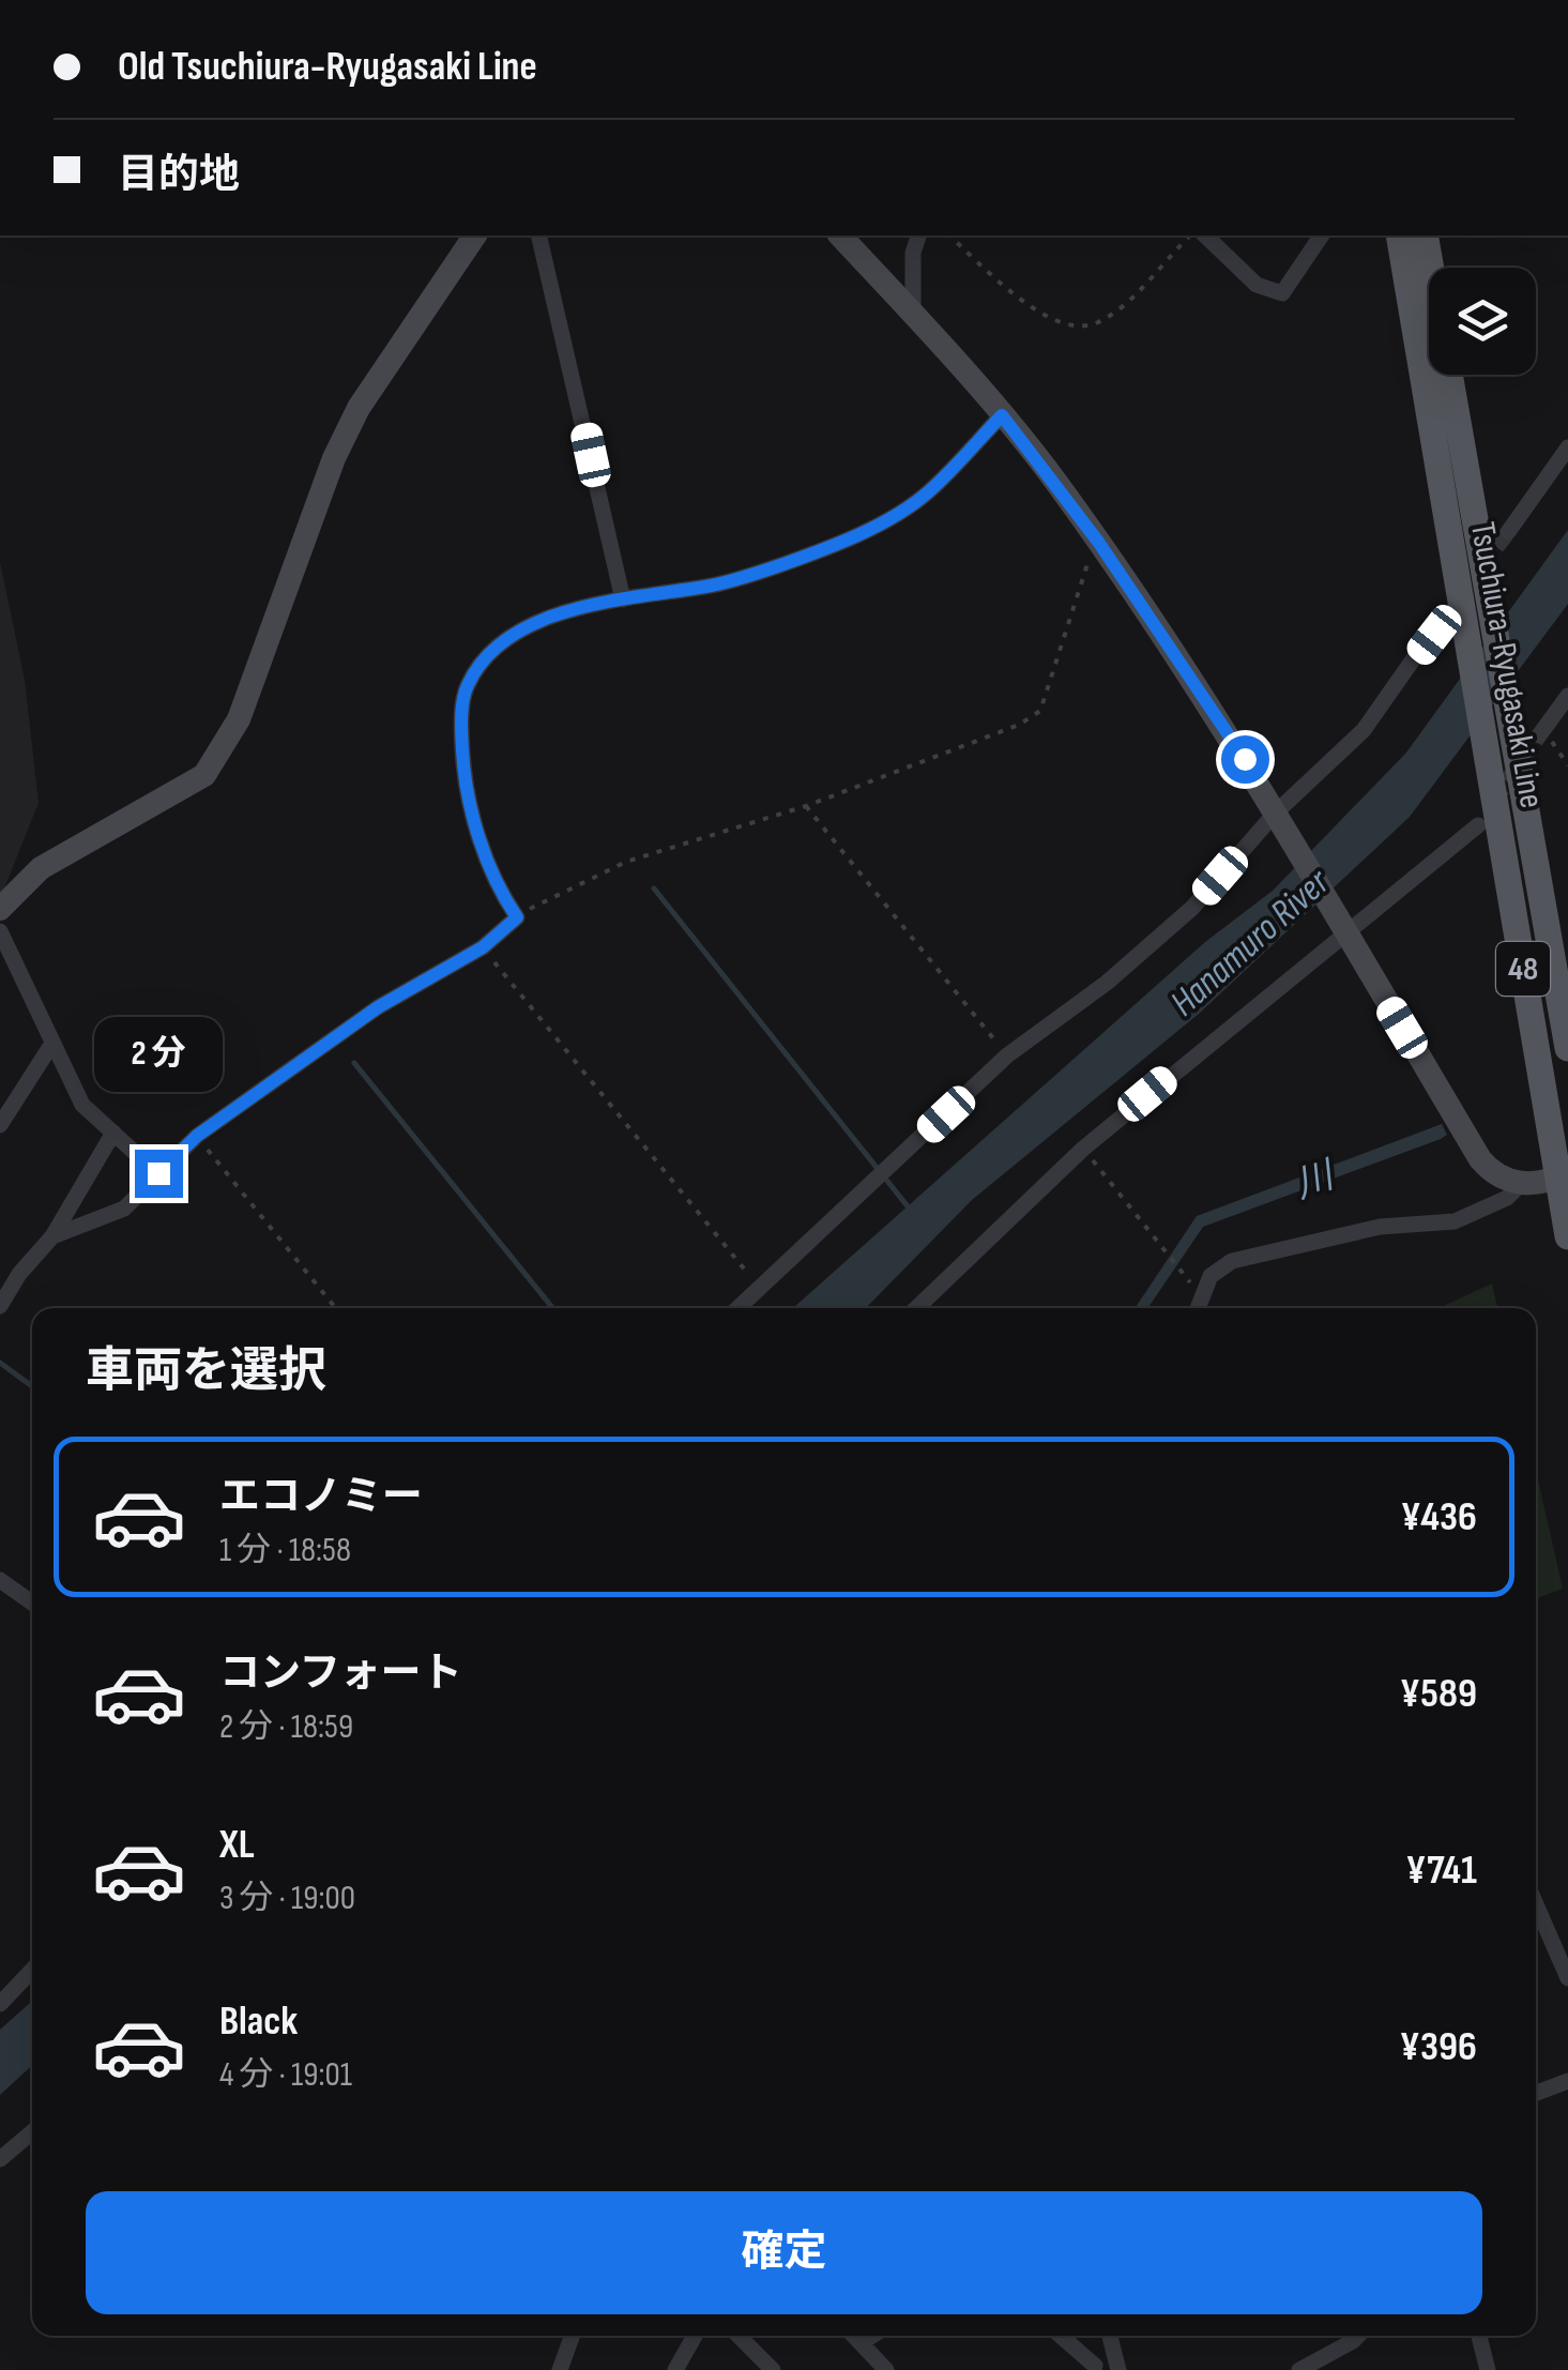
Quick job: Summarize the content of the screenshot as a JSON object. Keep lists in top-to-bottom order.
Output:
{
  "streets": {
    "main road": ["Tsuchiura-Ryugasaki Line", "48"]
  },
  "water": ["Hanamuro River", "川"],
  "page": {
    "banner": ["Old Tsuchiura-Ryugasaki Line", "目的地"],
    "bubble": "2 分",
    "heading": "車両を選択",
    "list": [
      {
        "name": "エコノミー",
        "note": "1 分 · 18:58",
        "value": "¥436"
      },
      {
        "name": "コンフォート",
        "note": "2 分 · 18:59",
        "value": "¥589"
      },
      {
        "name": "XL",
        "note": "3 分 · 19:00",
        "value": "¥741"
      },
      {
        "name": "Black",
        "note": "4 分 · 19:01",
        "value": "¥396"
      }
    ],
    "buttons": "確定"
  }
}
